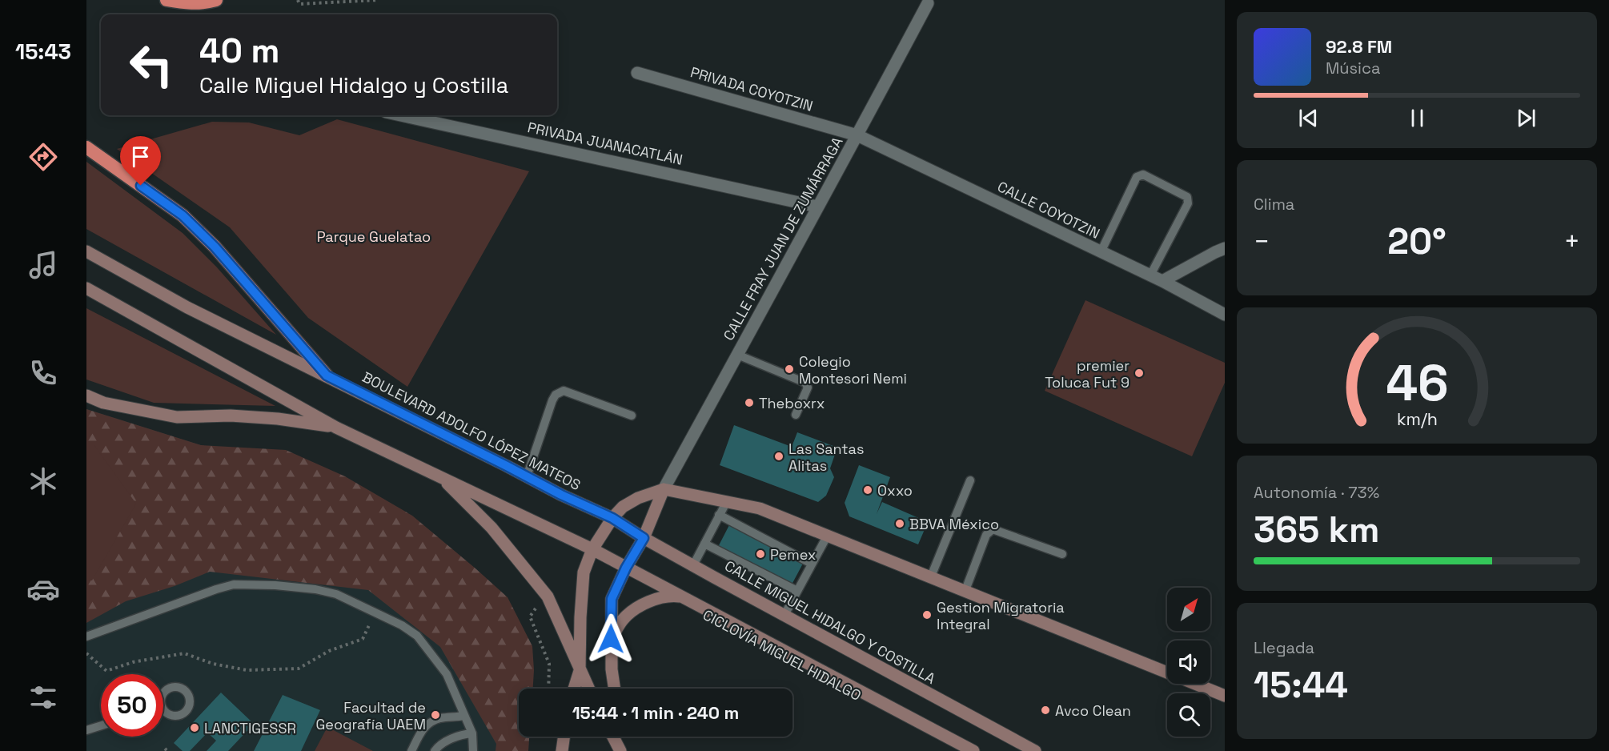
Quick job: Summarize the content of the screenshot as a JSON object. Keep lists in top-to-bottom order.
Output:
{
  "streets": {
    "main road": ["BOULEVARD ADOLFO LÓPEZ MATEOS", "CALLE MIGUEL HIDALGO Y COSTILLA"],
    "street": [
      "PRIVADA COYOTZIN",
      "PRIVADA JUANACATLÁN",
      "CALLE COYOTZIN",
      "CALLE FRAY JUAN DE ZUMÁRRAGA"
    ]
  },
  "crossings": [
    ["PRIVADA COYOTZIN", "CALLE COYOTZIN"],
    ["PRIVADA COYOTZIN", "CALLE FRAY JUAN DE ZUMÁRRAGA"],
    ["PRIVADA JUANACATLÁN", "CALLE FRAY JUAN DE ZUMÁRRAGA"],
    ["CALLE COYOTZIN", "CALLE FRAY JUAN DE ZUMÁRRAGA"],
    ["BOULEVARD ADOLFO LÓPEZ MATEOS", "CALLE MIGUEL HIDALGO Y COSTILLA"]
  ],
  "parks": ["Parque Guelatao"],
  "places": [
    "Colegio Montesori Nemi",
    "premier Toluca Fut 9",
    "Theboxrx",
    "Las Santas Alitas",
    "Oxxo",
    "BBVA México",
    "Pemex",
    "Gestion Migratoria Integral",
    "Avco Clean",
    "Facultad de Geografía UAEM",
    "LANCTIGESSR"
  ],
  "north": "top right",
  "page": {
    "tabs": "15:43",
    "turn": ["40 m", "Calle Miguel Hidalgo y Costilla"],
    "song": ["92.8 FM", "Música"],
    "tile": [
      "Clima",
      ["Autonomía · 73%", "365 km"],
      ["Llegada", "15:44"]
    ],
    "heat": ["−", "20°", "+"],
    "limit": "50",
    "trip": "15:44 · 1 min · 240 m",
    "gauge": ["46", "km/h"]
  }
}
